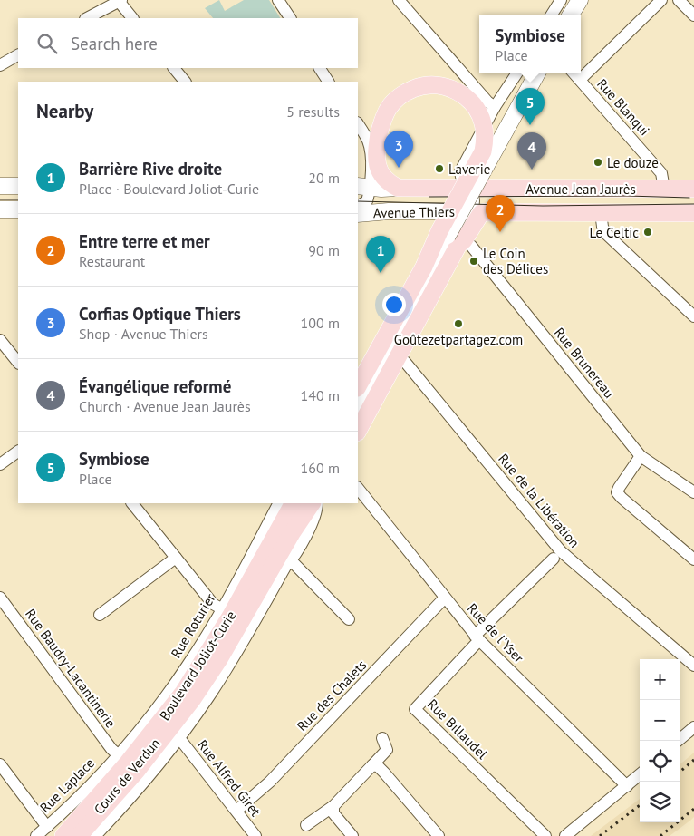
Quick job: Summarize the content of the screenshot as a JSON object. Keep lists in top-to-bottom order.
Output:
{
  "streets": {
    "main road": ["Avenue Jean Jaurès", "Avenue Thiers", "Boulevard Joliot-Curie"],
    "street": [
      "Rue Blanqui",
      "Rue Brunereau",
      "Rue de la Libération",
      "Rue Roturier",
      "Rue de l'Yser",
      "Rue Baudry-Lacantinerie",
      "Rue des Chalets",
      "Rue Billaudel",
      "Cours de Verdun",
      "Rue Alfred Giret",
      "Rue Laplace"
    ]
  },
  "crossings": [
    ["Rue Blanqui", "Avenue Jean Jaurès"],
    ["Avenue Jean Jaurès", "Avenue Thiers"],
    ["Rue Roturier", "Rue Baudry-Lacantinerie"],
    ["Rue Roturier", "Rue Laplace"],
    ["Rue de l'Yser", "Rue des Chalets"],
    ["Rue de l'Yser", "Rue Billaudel"],
    ["Rue Baudry-Lacantinerie", "Rue Laplace"],
    ["Rue des Chalets", "Rue Alfred Giret"],
    ["Cours de Verdun", "Rue Alfred Giret"]
  ],
  "places": [
    "Le douze",
    "Laverie",
    "Le Celtic",
    "Le Coin des Délices",
    "Goûtezetpartagez.com"
  ],
  "page": {
    "popup": ["Symbiose", "Place"],
    "search": "Search here",
    "heading": ["Nearby", "5 results"],
    "pins": [
      "5",
      "3",
      "4",
      "2",
      "1"
    ],
    "list": [
      {
        "mark": "1",
        "name": "Barrière Rive droite",
        "note": "Place · Boulevard Joliot-Curie",
        "value": "20 m"
      },
      {
        "mark": "2",
        "name": "Entre terre et mer",
        "note": "Restaurant",
        "value": "90 m"
      },
      {
        "mark": "3",
        "name": "Corfias Optique Thiers",
        "note": "Shop · Avenue Thiers",
        "value": "100 m"
      },
      {
        "mark": "4",
        "name": "Évangélique reformé",
        "note": "Church · Avenue Jean Jaurès",
        "value": "140 m"
      },
      {
        "mark": "5",
        "name": "Symbiose",
        "note": "Place",
        "value": "160 m"
      }
    ],
    "map_buttons": ["+", "−"]
  }
}
